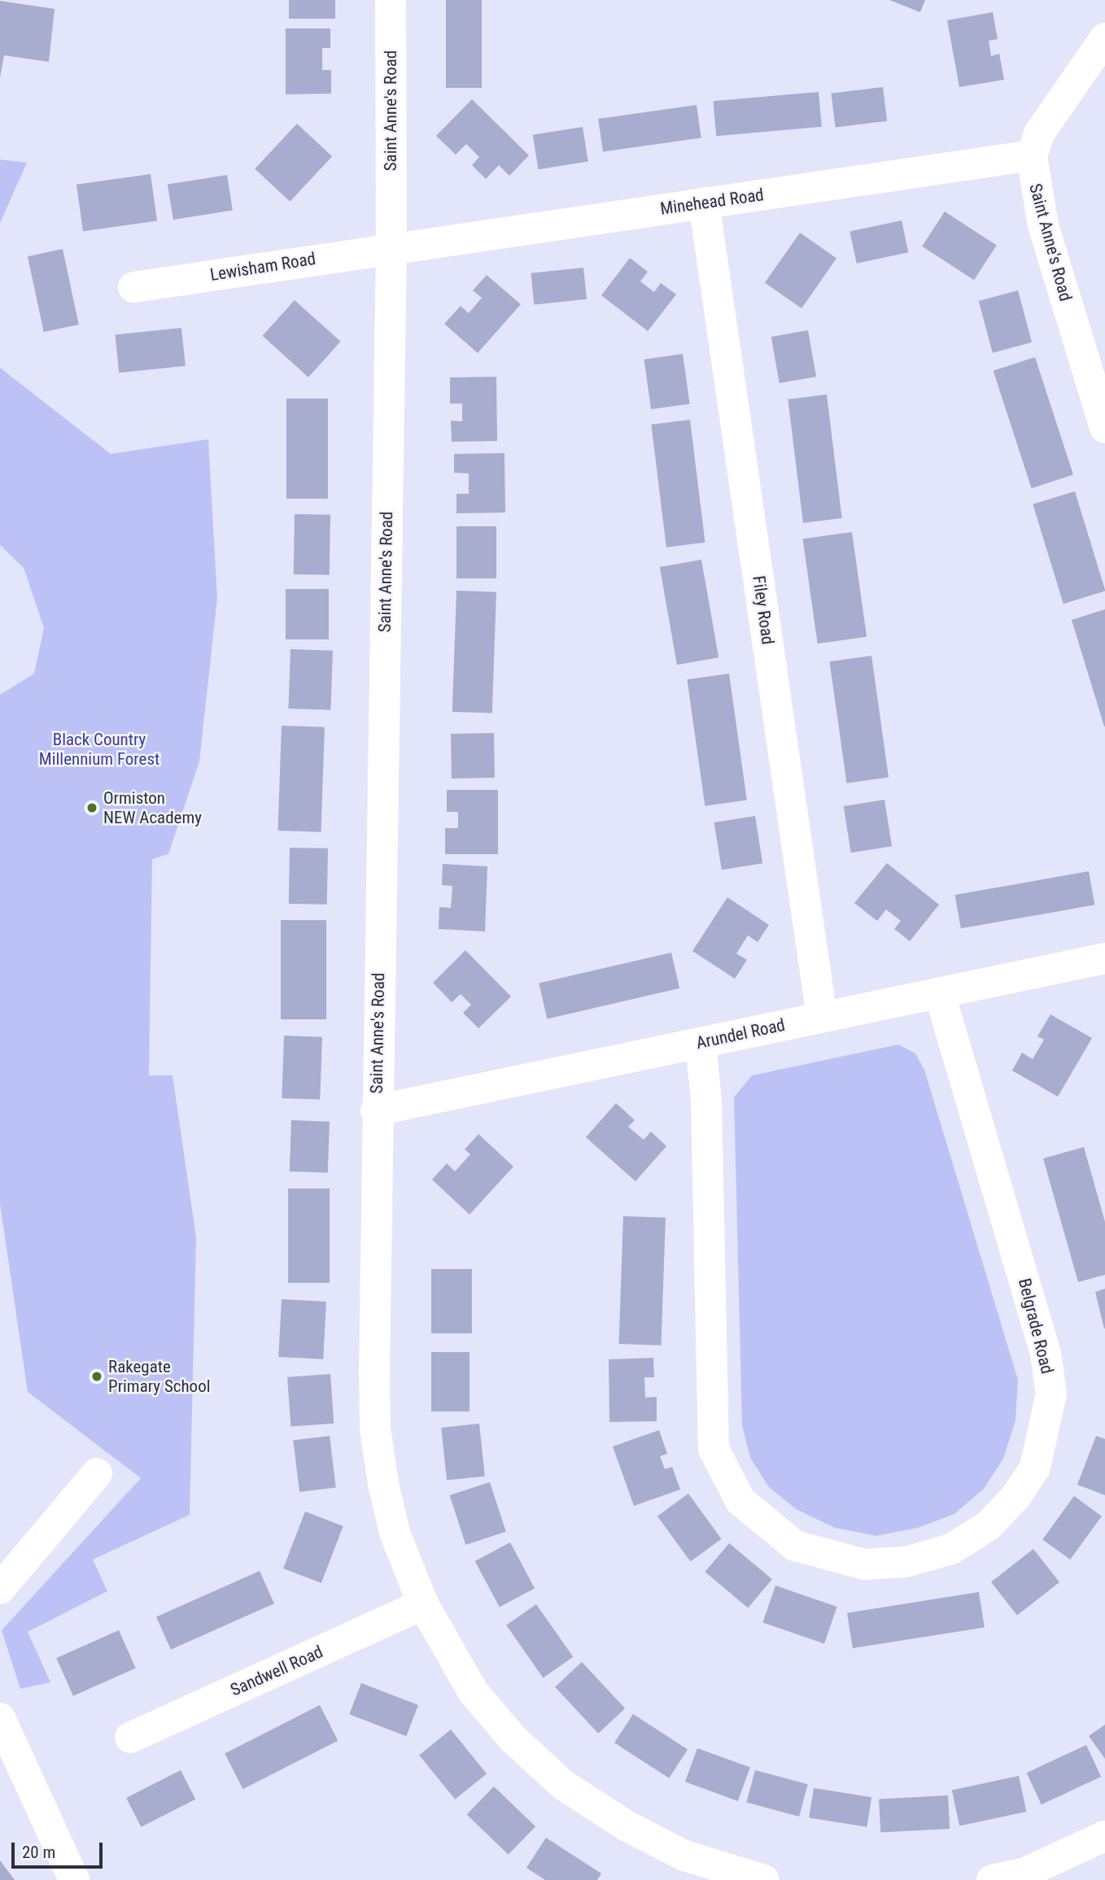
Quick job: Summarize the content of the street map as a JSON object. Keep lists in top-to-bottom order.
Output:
{
  "streets": {
    "street": [
      "Saint Anne's Road",
      "Minehead Road",
      "Lewisham Road",
      "Filey Road",
      "Arundel Road",
      "Belgrade Road",
      "Sandwell Road"
    ]
  },
  "crossings": [
    ["Saint Anne's Road", "Minehead Road"],
    ["Saint Anne's Road", "Lewisham Road"],
    ["Saint Anne's Road", "Arundel Road"],
    ["Saint Anne's Road", "Sandwell Road"],
    ["Minehead Road", "Lewisham Road"],
    ["Minehead Road", "Filey Road"],
    ["Filey Road", "Arundel Road"],
    ["Arundel Road", "Belgrade Road"]
  ],
  "parks": ["Black Country Millennium Forest"],
  "places": ["Ormiston NEW Academy", "Rakegate Primary School"],
  "scale_bar": "20 m"
}
